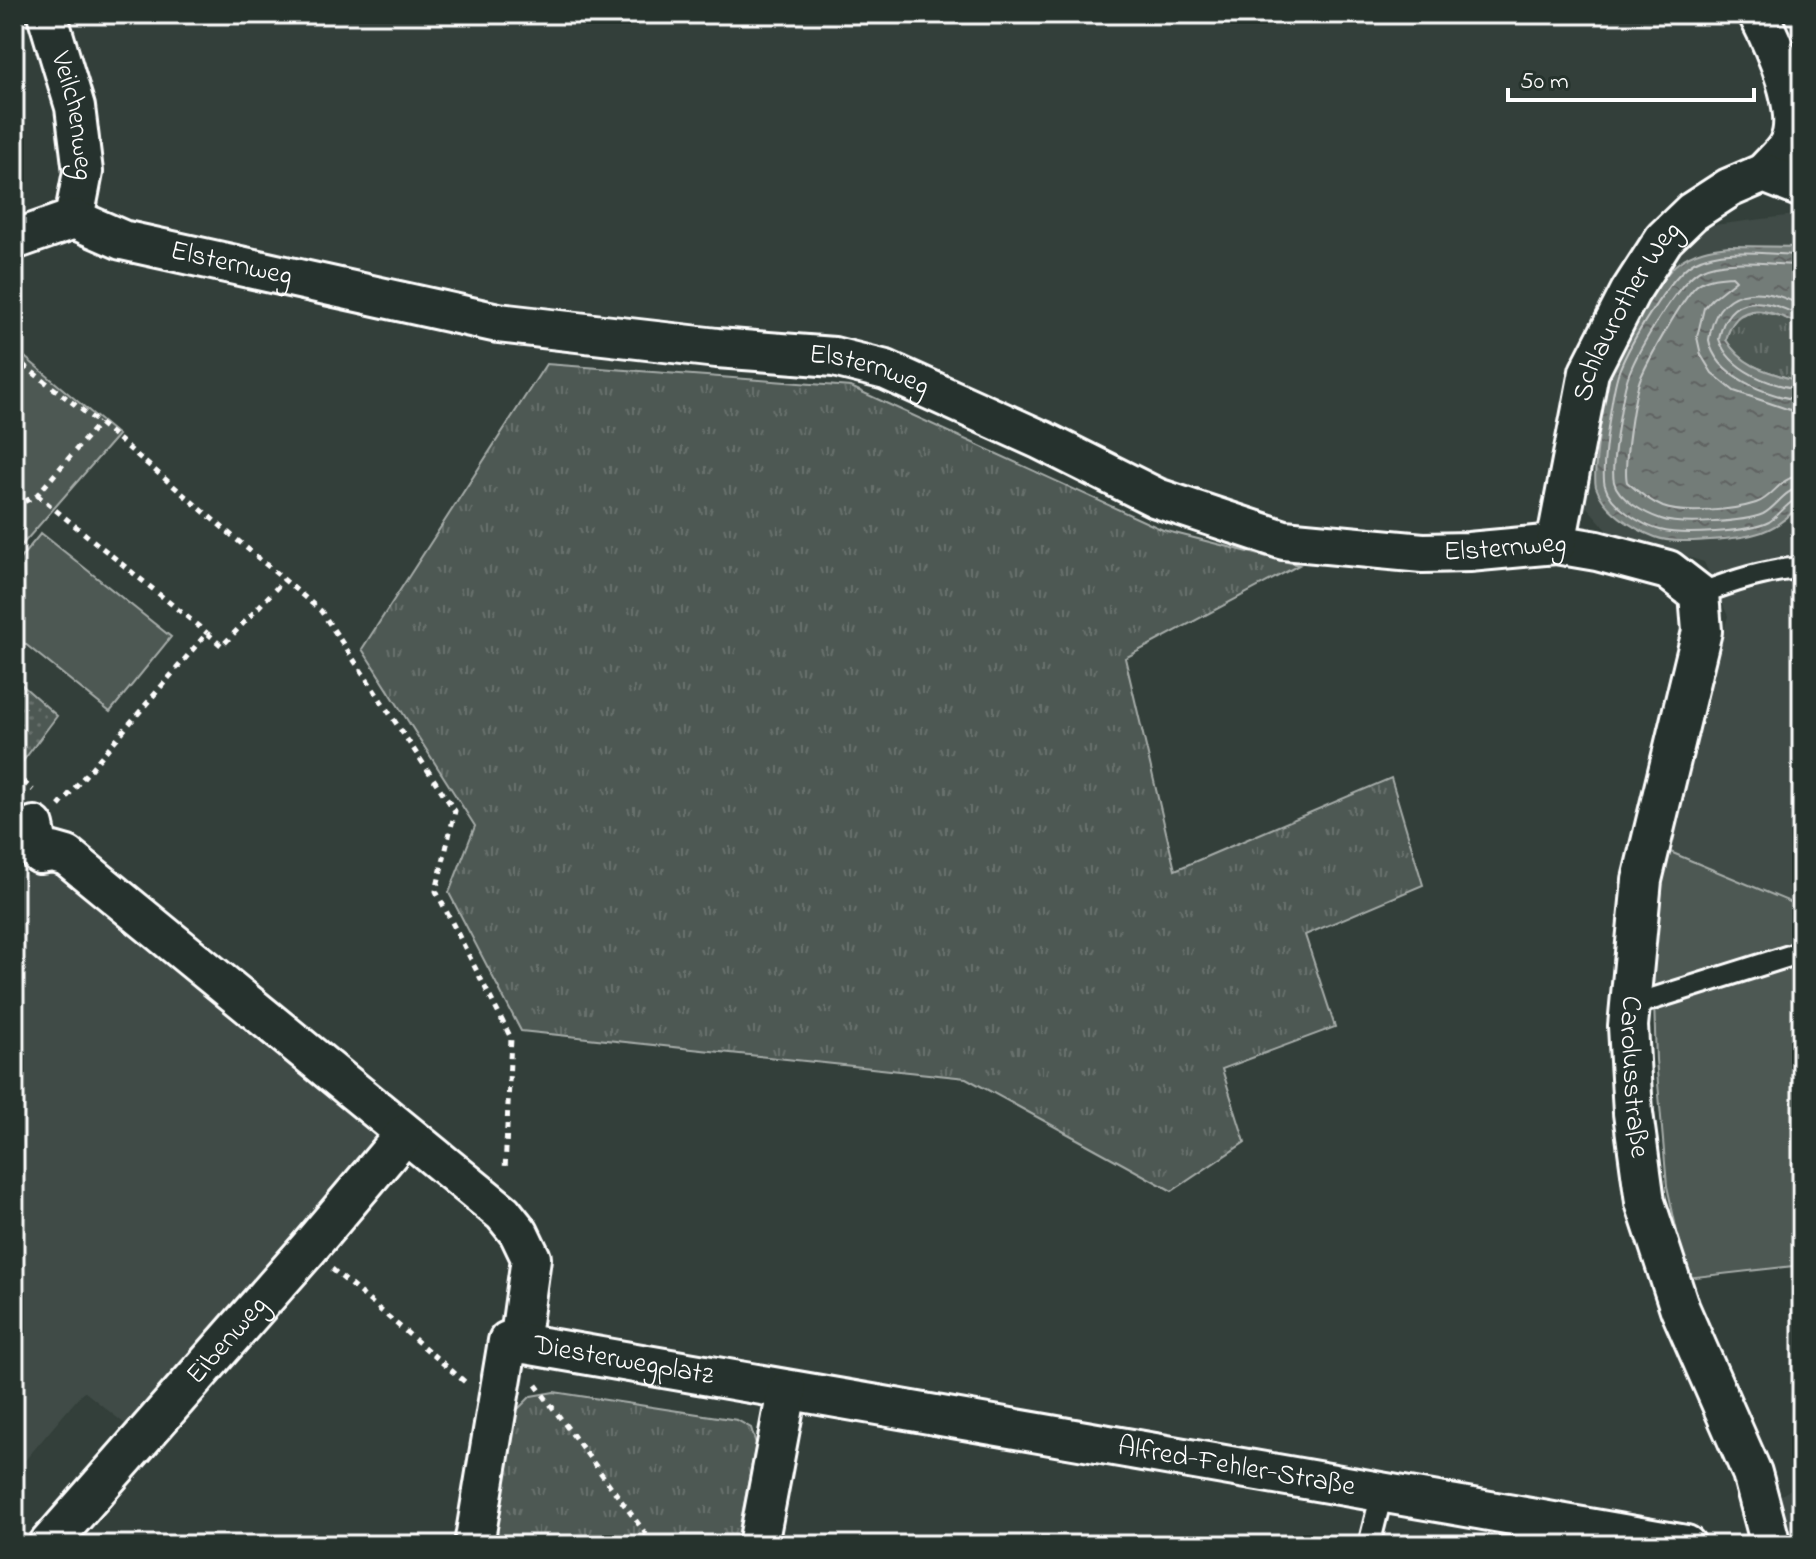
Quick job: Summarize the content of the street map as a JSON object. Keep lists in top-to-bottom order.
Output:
{
  "streets": {
    "street": [
      "Veilchenweg",
      "Elsternweg",
      "Schlaurother Weg",
      "Carolusstraße",
      "Eibenweg",
      "Diesterwegplatz",
      "Alfred-Fehler-Straße"
    ]
  },
  "crossings": [
    ["Veilchenweg", "Elsternweg"],
    ["Elsternweg", "Schlaurother Weg"],
    ["Elsternweg", "Carolusstraße"],
    ["Diesterwegplatz", "Alfred-Fehler-Straße"]
  ],
  "scale_bar": "50 m"
}
